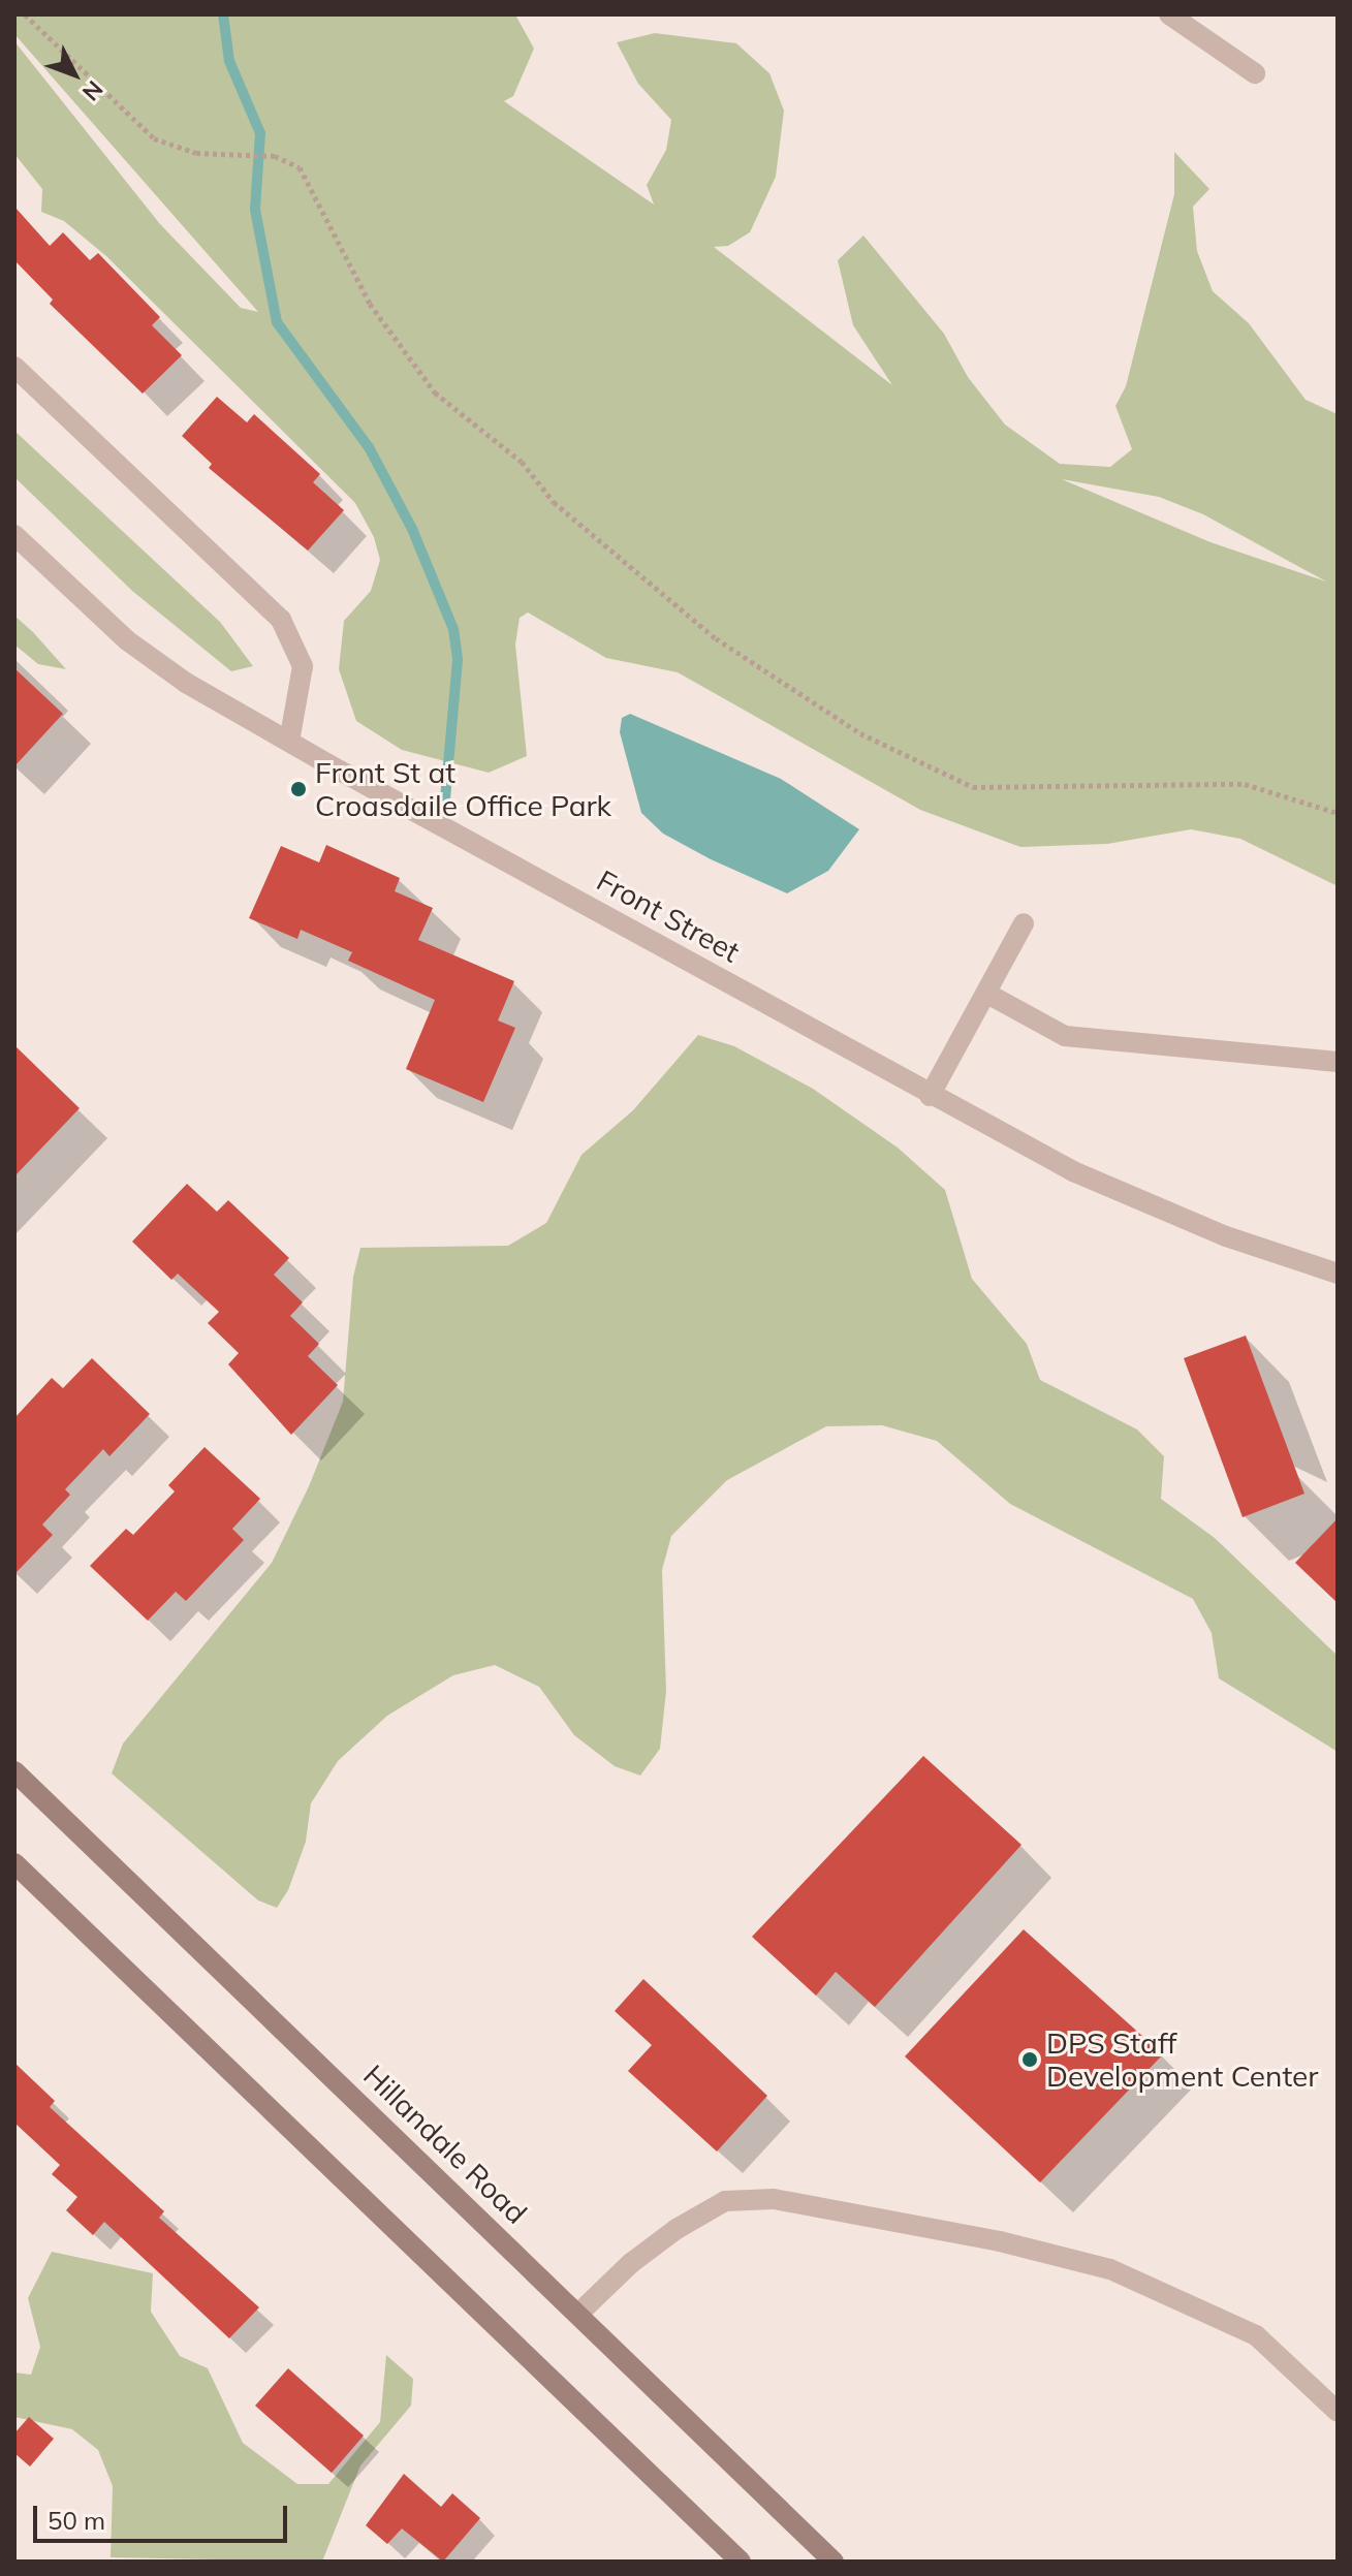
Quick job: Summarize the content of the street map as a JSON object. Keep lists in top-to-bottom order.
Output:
{
  "streets": {
    "main road": ["Hillandale Road"],
    "street": ["Front Street"]
  },
  "places": ["Front St at Croasdaile Office Park", "DPS Staff Development Center"],
  "scale_bar": "50 m",
  "north": "bottom right"
}
